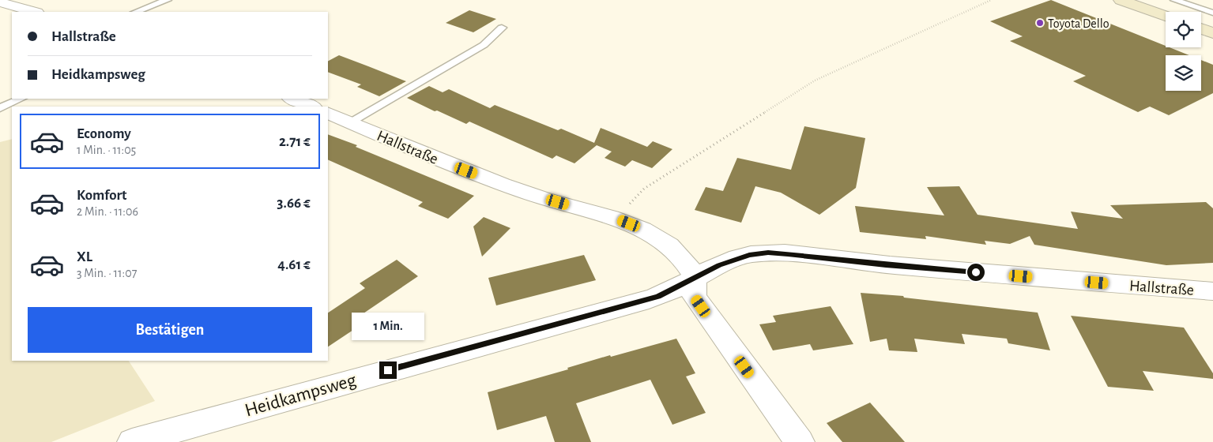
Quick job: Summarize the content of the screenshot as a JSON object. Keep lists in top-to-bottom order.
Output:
{
  "streets": {
    "street": ["Hallstraße", "Heidkampsweg"]
  },
  "crossings": [
    ["Hallstraße", "Heidkampsweg"]
  ],
  "places": ["Toyota Dello"],
  "page": {
    "banner": ["Hallstraße", "Heidkampsweg"],
    "list": [
      {
        "name": "Economy",
        "note": "1 Min. · 11:05",
        "value": "2.71 €"
      },
      {
        "name": "Komfort",
        "note": "2 Min. · 11:06",
        "value": "3.66 €"
      },
      {
        "name": "XL",
        "note": "3 Min. · 11:07",
        "value": "4.61 €"
      }
    ],
    "buttons": "Bestätigen",
    "bubble": "1 Min."
  }
}
